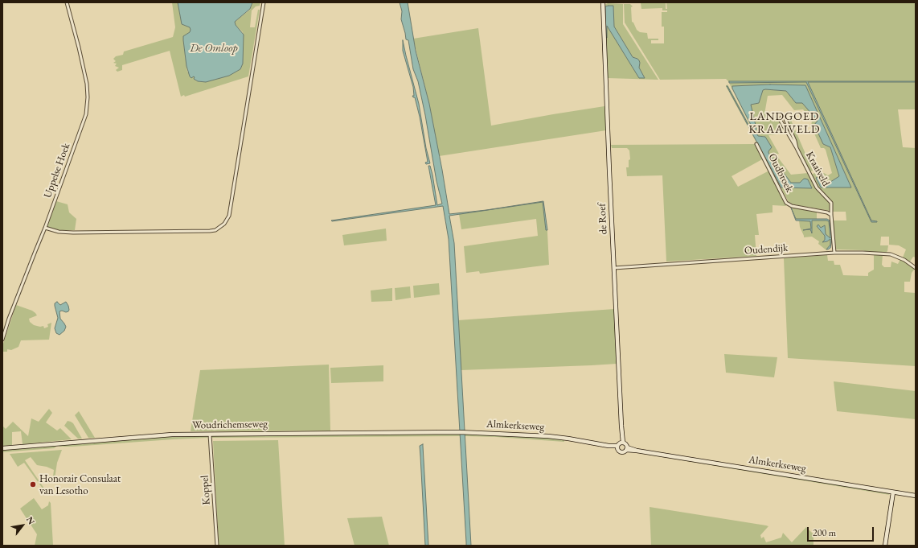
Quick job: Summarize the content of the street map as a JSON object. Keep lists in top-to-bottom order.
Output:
{
  "streets": {
    "street": [
      "Kraaiveld",
      "Uppelse Hoek",
      "Oudbroek",
      "de Roef",
      "Oudendijk",
      "Woudrichemseweg",
      "Almkerkseweg",
      "Koppel"
    ]
  },
  "crossings": [
    ["Kraaiveld", "Oudbroek"],
    ["de Roef", "Oudendijk"],
    ["de Roef", "Almkerkseweg"],
    ["Woudrichemseweg", "Almkerkseweg"],
    ["Woudrichemseweg", "Koppel"]
  ],
  "districts": ["LANDGOED KRAAIVELD"],
  "water": ["De Omloop"],
  "places": ["Honorair Consulaat van Lesotho"],
  "scale_bar": "200 m",
  "north": "top right"
}
